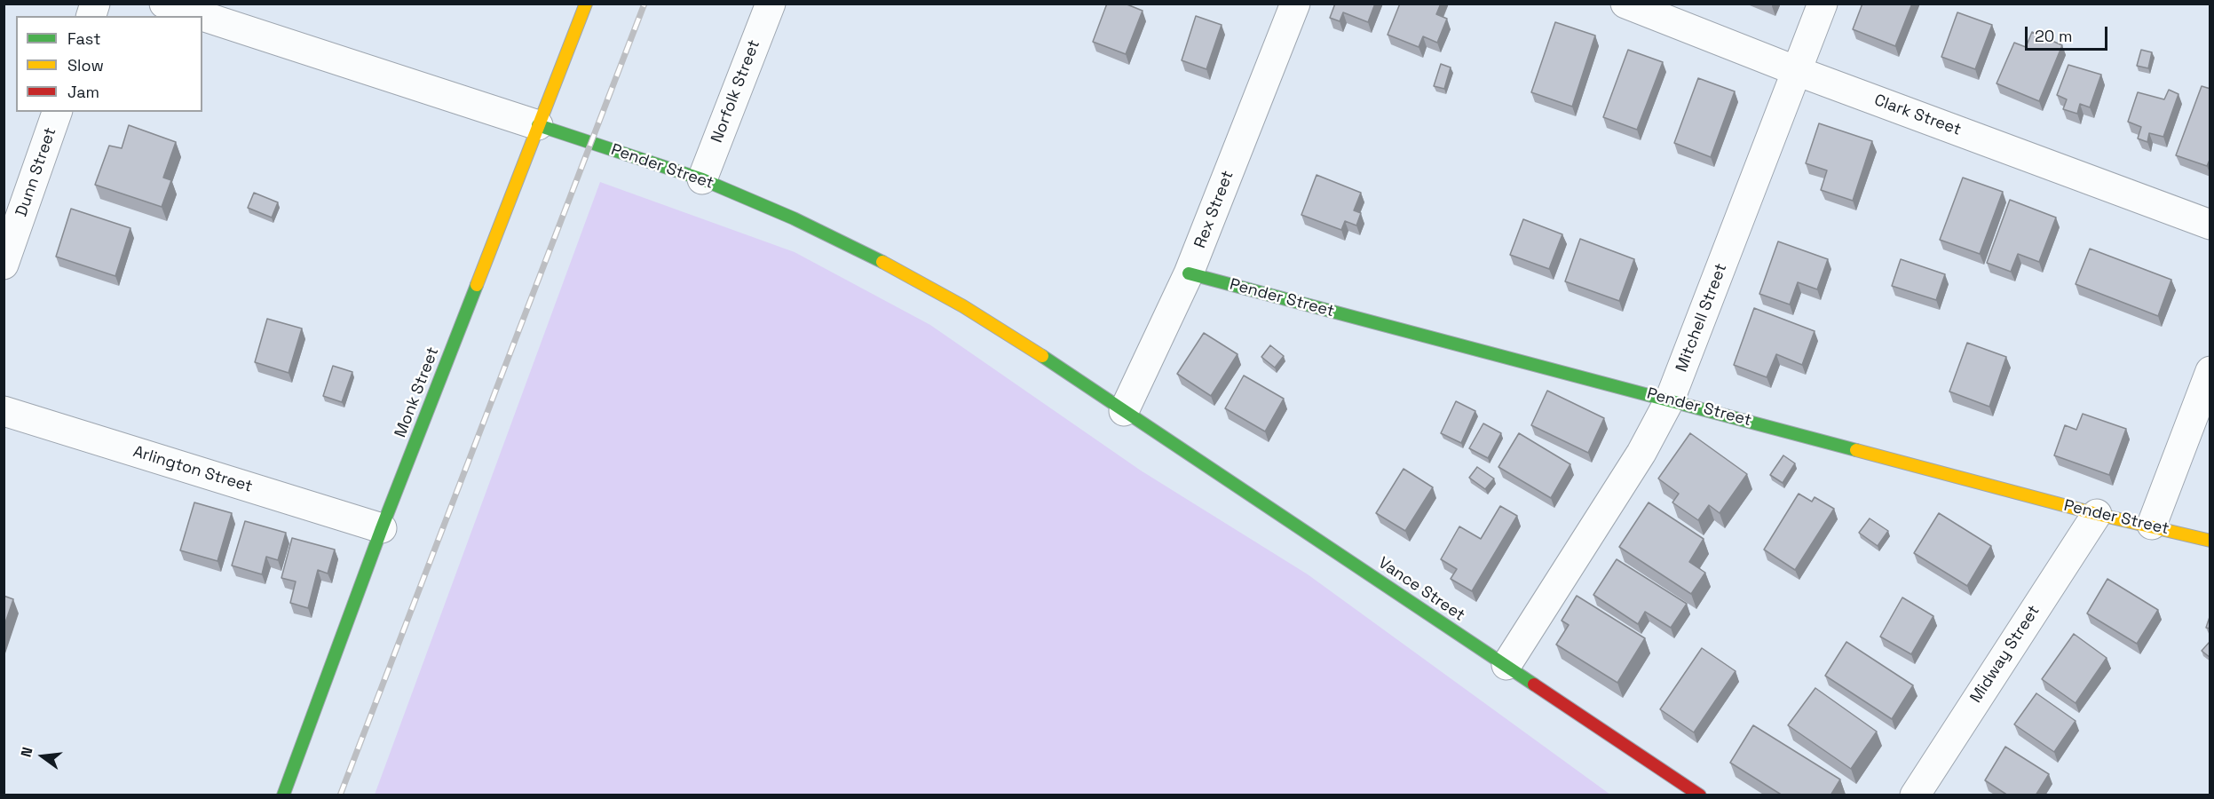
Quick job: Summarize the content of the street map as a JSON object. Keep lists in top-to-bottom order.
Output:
{
  "streets": {
    "street": [
      "Norfolk Street",
      "Clark Street",
      "Pender Street",
      "Dunn Street",
      "Rex Street",
      "Mitchell Street",
      "Monk Street",
      "Arlington Street",
      "Vance Street",
      "Midway Street"
    ]
  },
  "crossings": [
    ["Norfolk Street", "Pender Street"],
    ["Clark Street", "Mitchell Street"],
    ["Pender Street", "Rex Street"],
    ["Pender Street", "Mitchell Street"],
    ["Pender Street", "Monk Street"],
    ["Pender Street", "Vance Street"],
    ["Pender Street", "Midway Street"],
    ["Rex Street", "Vance Street"],
    ["Mitchell Street", "Vance Street"],
    ["Monk Street", "Arlington Street"]
  ],
  "legend": ["Fast", "Slow", "Jam"],
  "scale_bar": "20 m",
  "north": "left"
}
